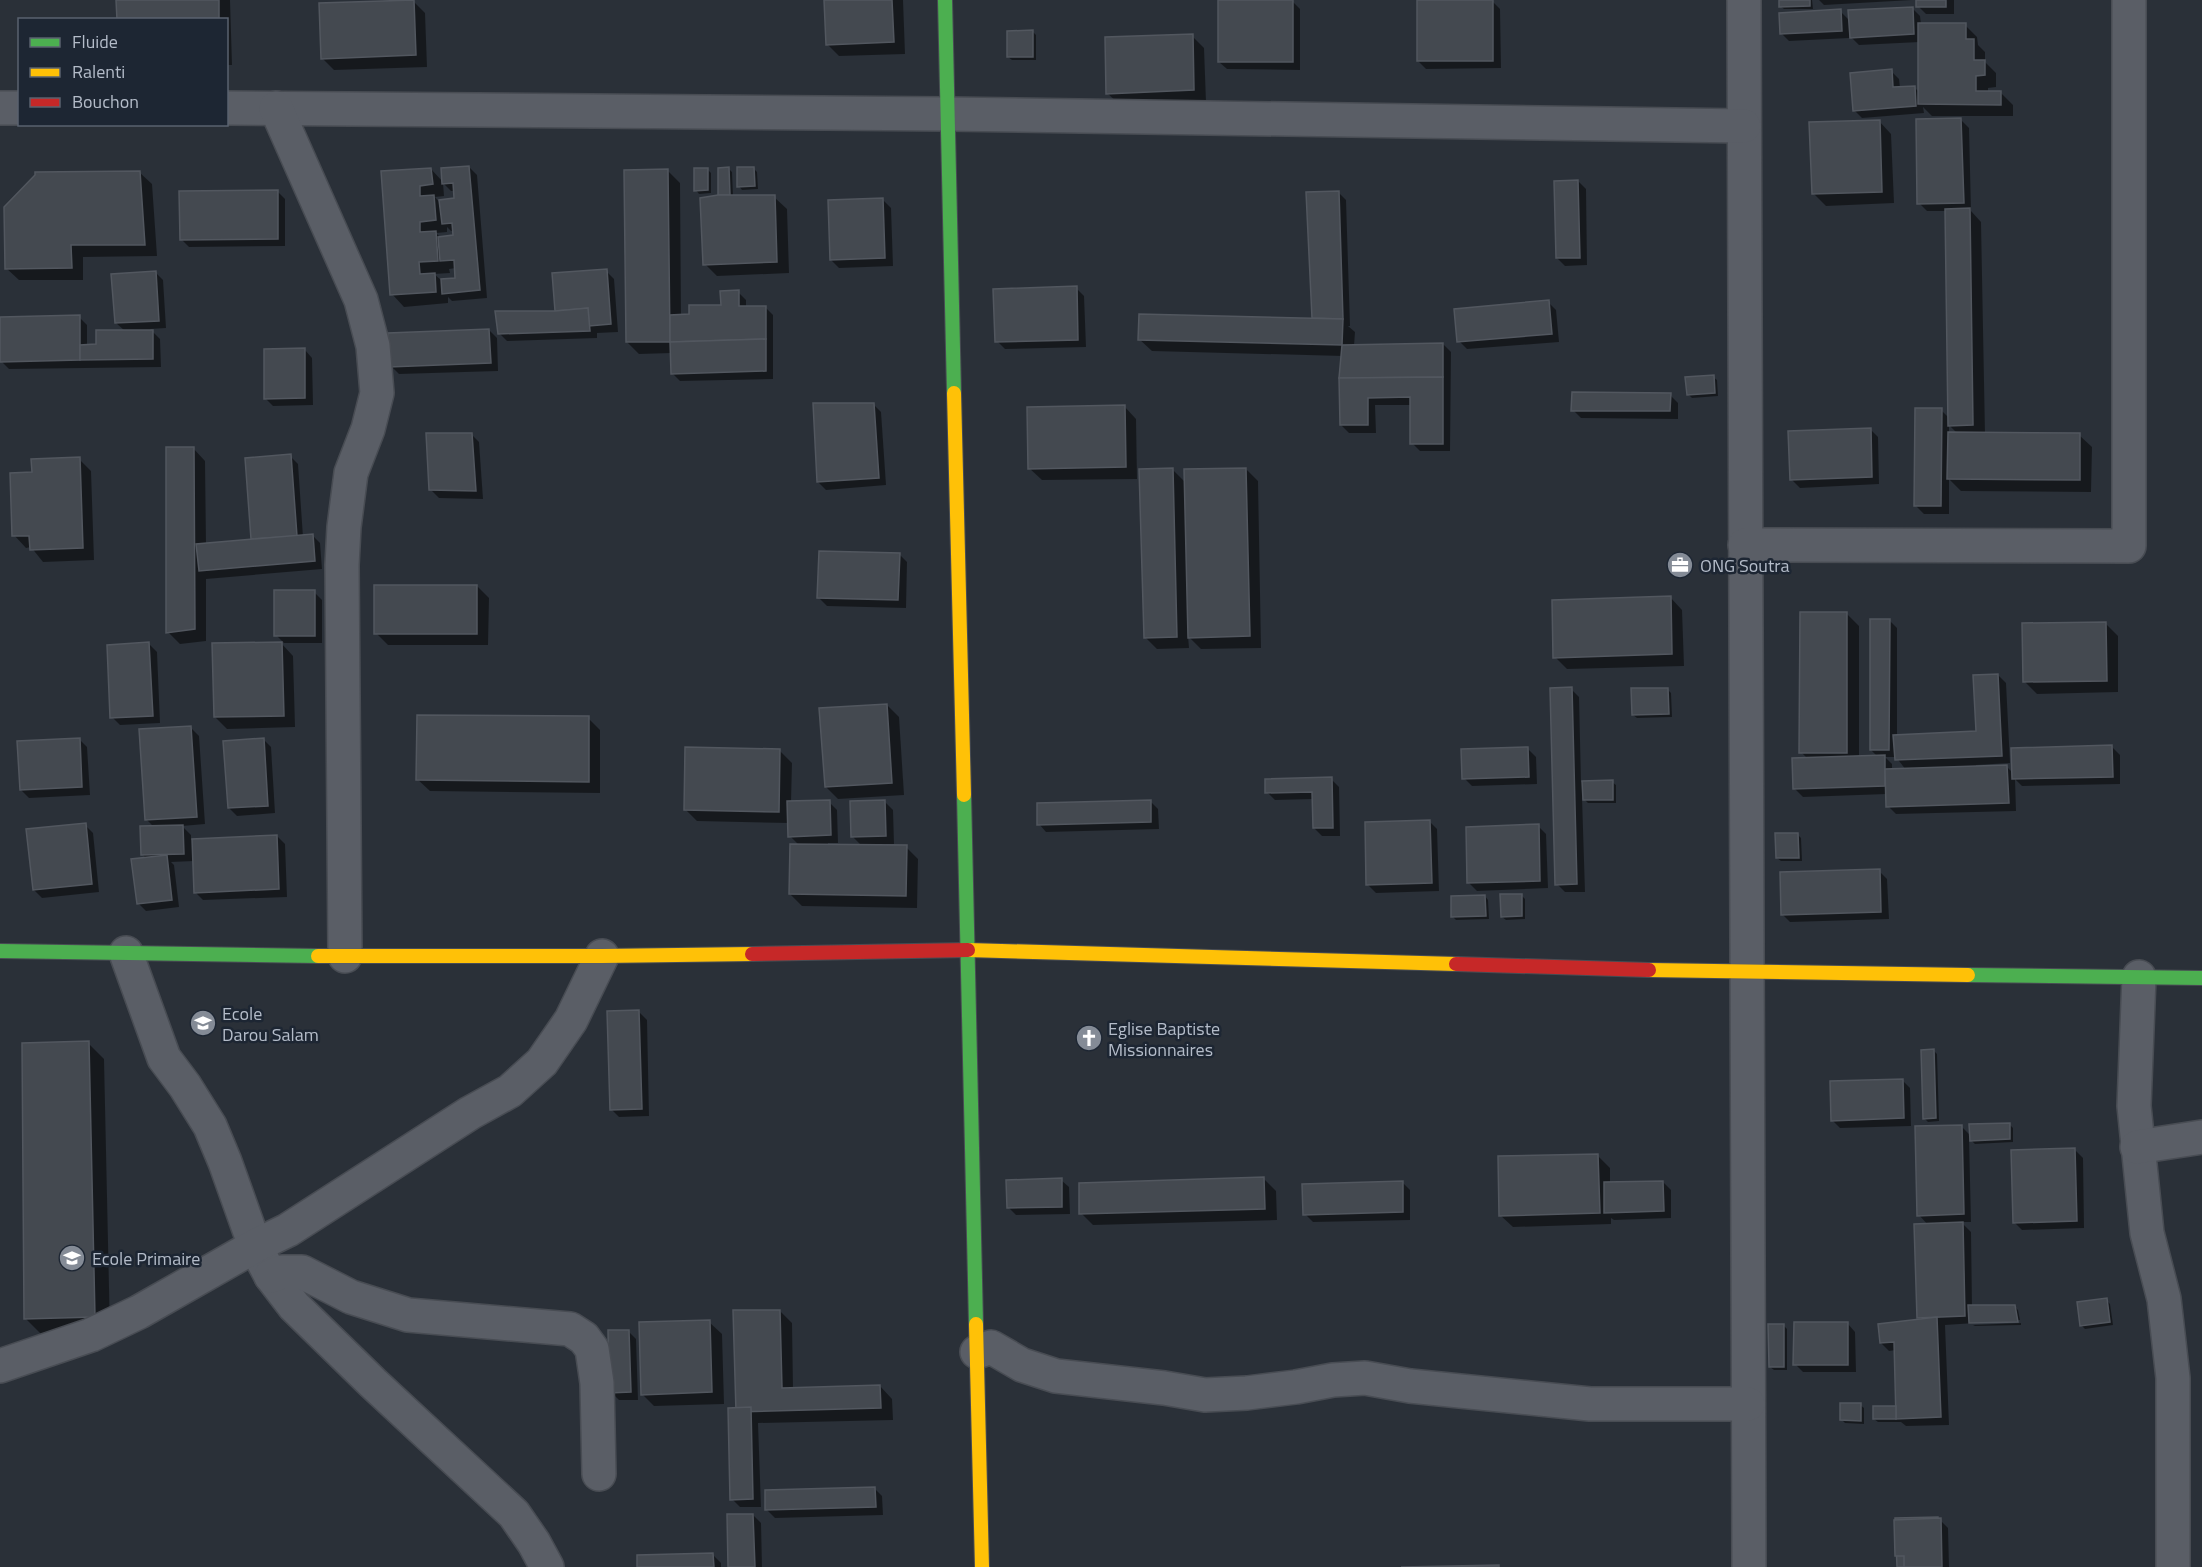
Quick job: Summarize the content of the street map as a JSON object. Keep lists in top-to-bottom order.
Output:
{
  "places": {
    "office": ["ONG Soutra"],
    "school or university": ["Ecole Darou Salam", "Ecole Primaire"],
    "church": ["Eglise Baptiste Missionnaires"]
  },
  "legend": ["Fluide", "Ralenti", "Bouchon"]
}
